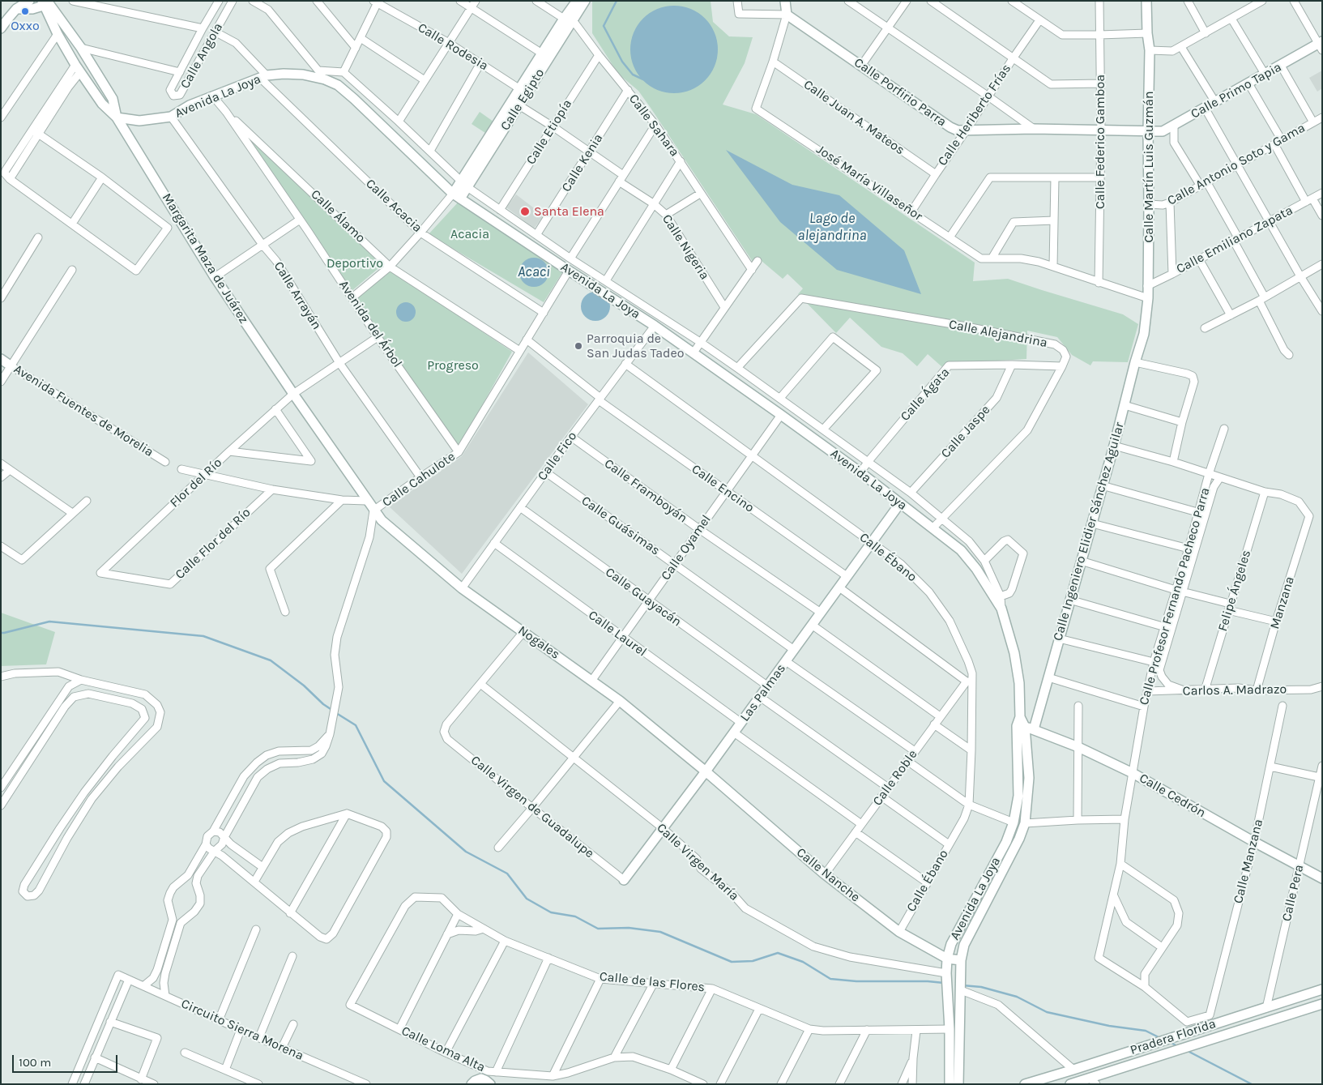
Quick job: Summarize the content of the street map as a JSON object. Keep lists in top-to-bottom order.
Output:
{
  "streets": {
    "street": [
      "Calle Rodesia",
      "Calle Angola",
      "Calle Primo Tapia",
      "Calle Porfirio Parra",
      "Avenida La Joya",
      "Calle Egipto",
      "Calle Heriberto Frías",
      "Calle Juan A. Mateos",
      "Calle Sahara",
      "Calle Etiopía",
      "Calle Federico Gamboa",
      "Calle Kenia",
      "Calle Antonio Soto y Gama",
      "Calle Martín Luis Guzmán",
      "José María Villaseñor",
      "Calle Acacia",
      "Calle Álamo",
      "Calle Emiliano Zapata",
      "Calle Nigeria",
      "Margarita Maza de Juárez",
      "Calle Arrayán",
      "Avenida del Árbol",
      "Calle Alejandrina",
      "Calle Ágata",
      "Avenida Fuentes de Morelia",
      "Calle Jaspe",
      "Calle Fico",
      "Calle Cahulote",
      "Flor del Río",
      "Calle Encino",
      "Calle Framboyán",
      "Calle Guásimas",
      "Calle Ingeniero Elidier Sánchez Aguilar",
      "Calle Flor del Río",
      "Calle Oyamel",
      "Calle Ébano",
      "Felipe Ángeles",
      "Calle Profesor Fernando Pacheco Parra",
      "Calle Guayacán",
      "Manzana",
      "Calle Laurel",
      "Nogales",
      "Carlos A. Madrazo",
      "Las Palmas",
      "Calle Roble",
      "Calle Cedrón",
      "Calle Virgen de Guadalupe",
      "Calle Manzana",
      "Calle Virgen María",
      "Calle Nanche",
      "Calle Pera",
      "Calle de las Flores",
      "Circuito Sierra Morena",
      "Pradera Florida",
      "Calle Loma Alta"
    ]
  },
  "crossings": [
    ["Calle Rodesia", "Calle Egipto"],
    ["Calle Angola", "Calle Acacia"],
    ["Calle Primo Tapia", "Calle Porfirio Parra"],
    ["Calle Primo Tapia", "Calle Martín Luis Guzmán"],
    ["Calle Porfirio Parra", "Calle Heriberto Frías"],
    ["Calle Porfirio Parra", "Calle Federico Gamboa"],
    ["Calle Porfirio Parra", "Calle Martín Luis Guzmán"],
    ["Avenida La Joya", "Calle Egipto"],
    ["Avenida La Joya", "Calle Etiopía"],
    ["Avenida La Joya", "Calle Kenia"],
    ["Avenida La Joya", "Calle Acacia"],
    ["Avenida La Joya", "Margarita Maza de Juárez"],
    ["Avenida La Joya", "Calle Arrayán"],
    ["Avenida La Joya", "Avenida del Árbol"],
    ["Avenida La Joya", "Calle Alejandrina"],
    ["Avenida La Joya", "Calle Ágata"],
    ["Avenida La Joya", "Calle Jaspe"],
    ["Avenida La Joya", "Calle Fico"],
    ["Avenida La Joya", "Calle Cahulote"],
    ["Avenida La Joya", "Calle Ingeniero Elidier Sánchez Aguilar"],
    ["Avenida La Joya", "Calle Oyamel"],
    ["Avenida La Joya", "Las Palmas"],
    ["Avenida La Joya", "Calle Cedrón"],
    ["Avenida La Joya", "Calle Virgen María"],
    ["Avenida La Joya", "Calle Nanche"],
    ["Avenida La Joya", "Calle de las Flores"],
    ["Calle Egipto", "Calle Sahara"],
    ["Calle Heriberto Frías", "Calle Juan A. Mateos"],
    ["Calle Heriberto Frías", "José María Villaseñor"],
    ["Calle Juan A. Mateos", "José María Villaseñor"],
    ["Calle Sahara", "Calle Etiopía"],
    ["Calle Sahara", "Calle Kenia"],
    ["Calle Antonio Soto y Gama", "Calle Martín Luis Guzmán"],
    ["Calle Martín Luis Guzmán", "Calle Emiliano Zapata"],
    ["Calle Martín Luis Guzmán", "Calle Ingeniero Elidier Sánchez Aguilar"],
    ["Calle Acacia", "Calle Cahulote"],
    ["Calle Álamo", "Avenida del Árbol"],
    ["Calle Álamo", "Calle Cahulote"],
    ["Margarita Maza de Juárez", "Calle Cahulote"],
    ["Margarita Maza de Juárez", "Flor del Río"],
    ["Margarita Maza de Juárez", "Nogales"],
    ["Calle Arrayán", "Calle Cahulote"],
    ["Calle Arrayán", "Flor del Río"],
    ["Avenida del Árbol", "Calle Cahulote"],
    ["Avenida del Árbol", "Flor del Río"],
    ["Calle Alejandrina", "Calle Ágata"],
    ["Calle Ágata", "Calle Jaspe"],
    ["Calle Fico", "Calle Encino"],
    ["Calle Fico", "Calle Framboyán"],
    ["Calle Fico", "Calle Guásimas"],
    ["Calle Fico", "Calle Ébano"],
    ["Calle Fico", "Calle Guayacán"],
    ["Calle Fico", "Calle Laurel"],
    ["Calle Fico", "Nogales"],
    ["Calle Cahulote", "Calle Encino"],
    ["Calle Cahulote", "Nogales"],
    ["Flor del Río", "Calle Flor del Río"],
    ["Calle Encino", "Calle Oyamel"],
    ["Calle Encino", "Las Palmas"],
    ["Calle Framboyán", "Calle Oyamel"],
    ["Calle Framboyán", "Las Palmas"],
    ["Calle Guásimas", "Calle Oyamel"],
    ["Calle Guásimas", "Las Palmas"],
    ["Calle Ingeniero Elidier Sánchez Aguilar", "Calle Cedrón"],
    ["Calle Oyamel", "Calle Ébano"],
    ["Calle Oyamel", "Calle Guayacán"],
    ["Calle Oyamel", "Calle Laurel"],
    ["Calle Oyamel", "Nogales"],
    ["Calle Ébano", "Las Palmas"],
    ["Calle Ébano", "Calle Roble"],
    ["Calle Ébano", "Calle Nanche"],
    ["Felipe Ángeles", "Manzana"],
    ["Felipe Ángeles", "Carlos A. Madrazo"],
    ["Calle Profesor Fernando Pacheco Parra", "Carlos A. Madrazo"],
    ["Calle Profesor Fernando Pacheco Parra", "Calle Cedrón"],
    ["Calle Profesor Fernando Pacheco Parra", "Calle Manzana"],
    ["Calle Guayacán", "Las Palmas"],
    ["Manzana", "Carlos A. Madrazo"],
    ["Calle Laurel", "Las Palmas"],
    ["Nogales", "Las Palmas"],
    ["Nogales", "Calle Nanche"],
    ["Las Palmas", "Calle Virgen de Guadalupe"],
    ["Las Palmas", "Calle Virgen María"],
    ["Las Palmas", "Calle Nanche"],
    ["Calle Roble", "Calle Nanche"],
    ["Calle Cedrón", "Calle Manzana"],
    ["Calle Cedrón", "Calle Pera"],
    ["Calle Virgen de Guadalupe", "Calle Virgen María"],
    ["Calle Pera", "Pradera Florida"],
    ["Calle de las Flores", "Calle Loma Alta"]
  ],
  "water": ["Lago de alejandrina", "Acaci"],
  "parks": ["Acacia", "Deportivo", "Progreso"],
  "places": ["Oxxo", "Santa Elena", "Parroquia de San Judas Tadeo"],
  "scale_bar": "100 m"
}
